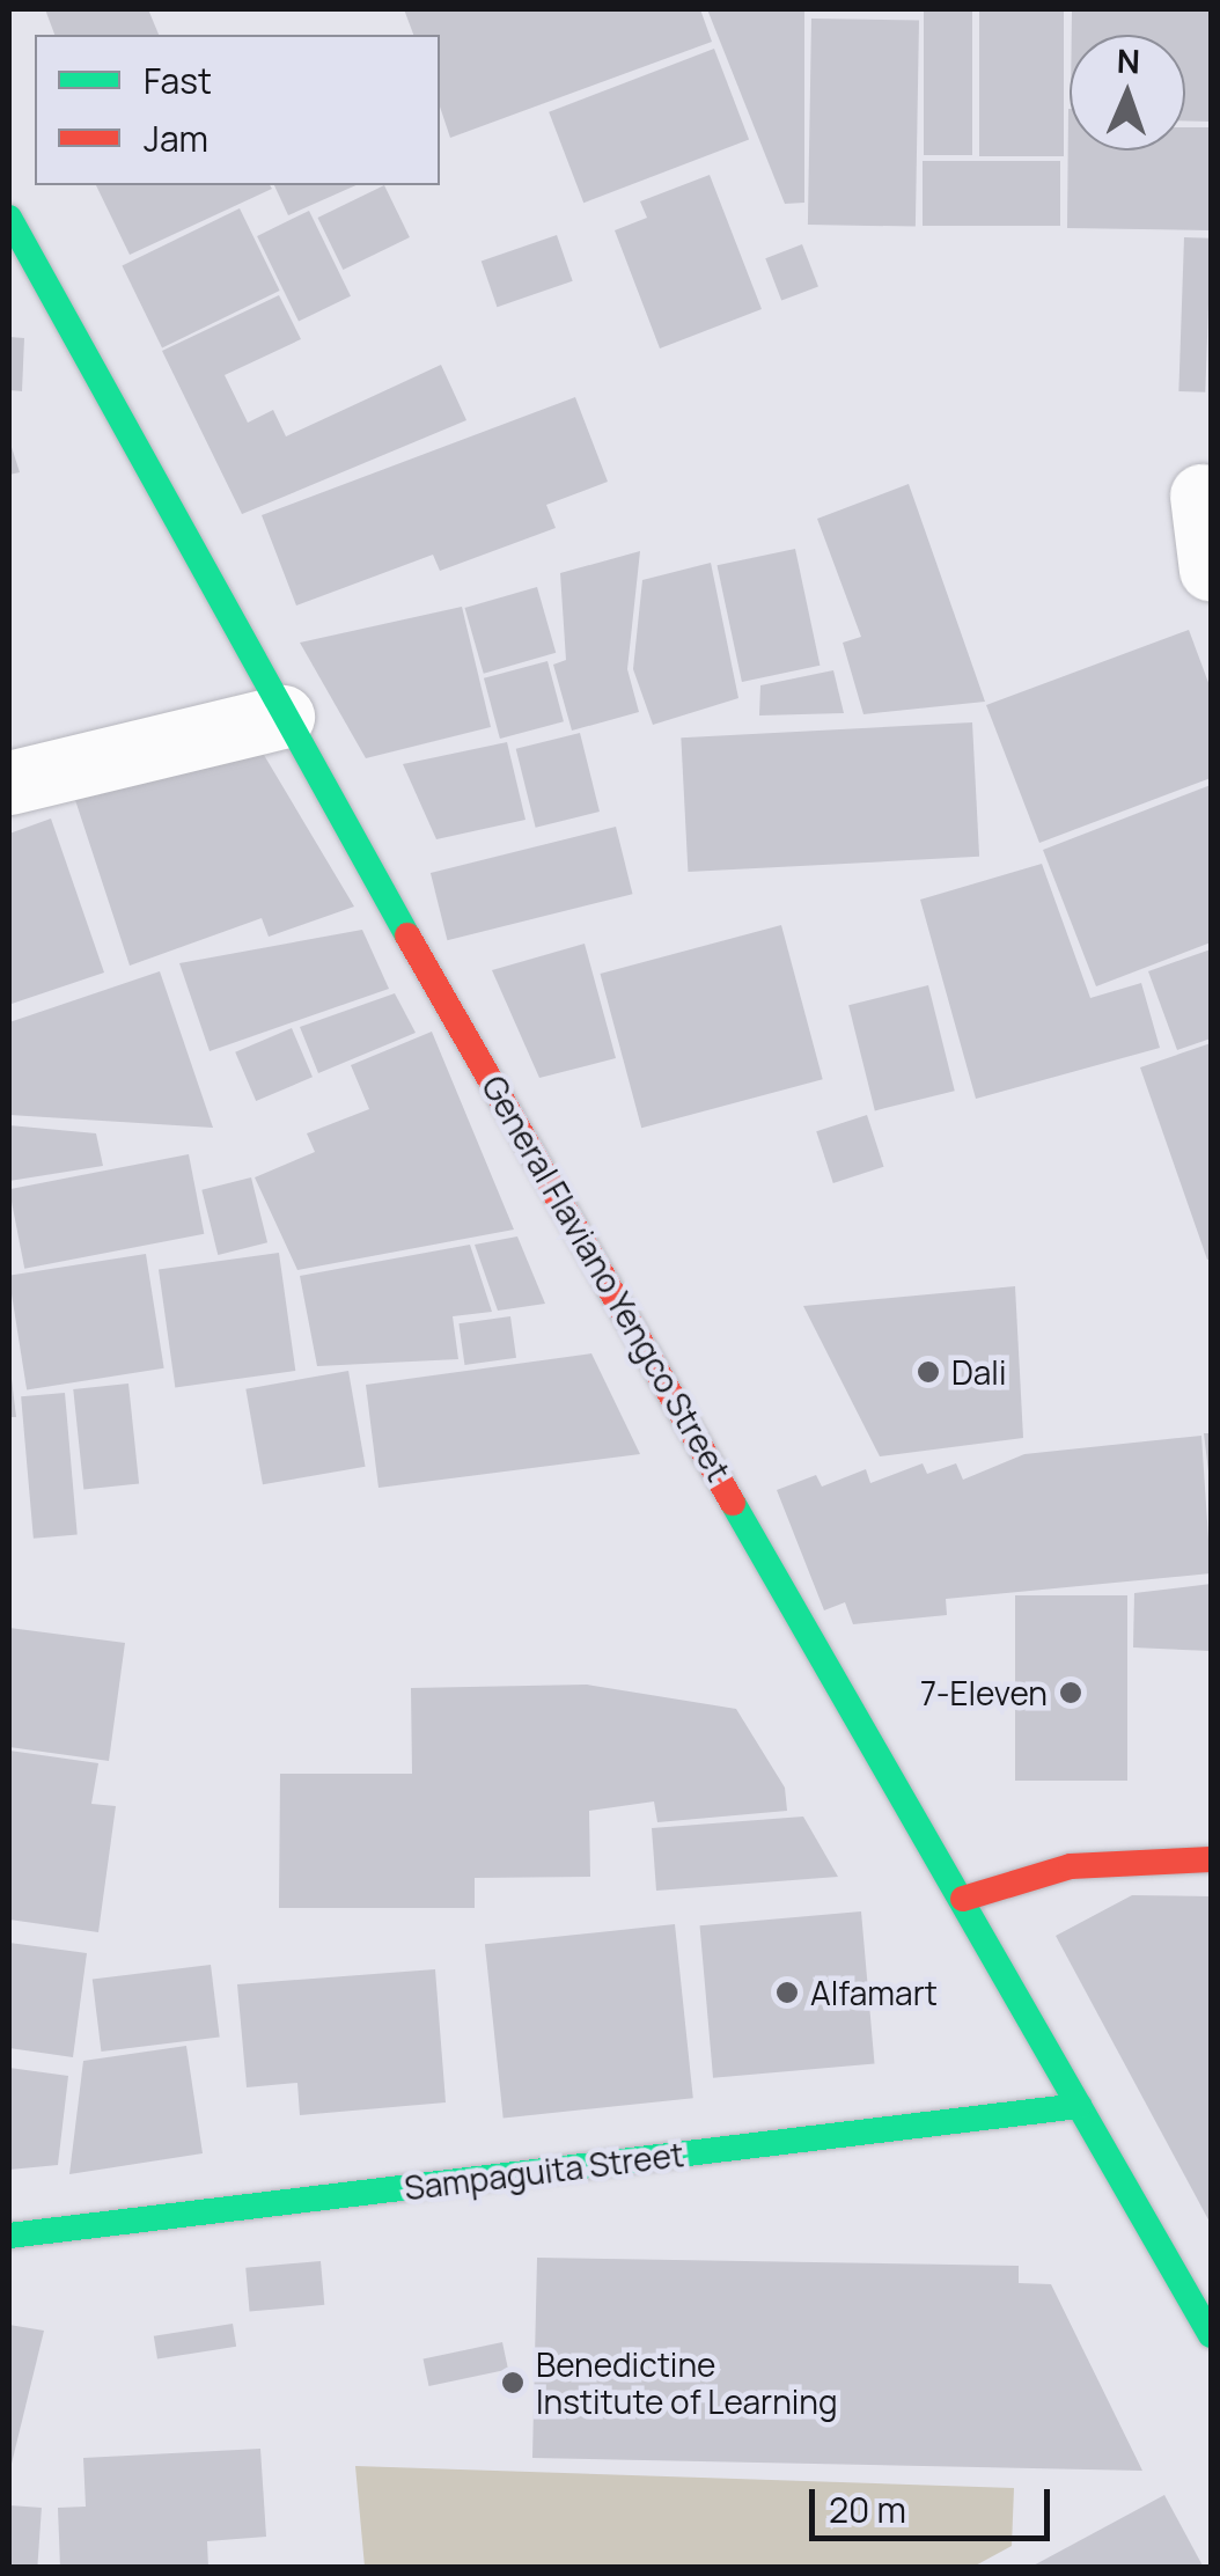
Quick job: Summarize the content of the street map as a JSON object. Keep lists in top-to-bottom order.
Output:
{
  "streets": {
    "main road": ["General Flaviano Yengco Street", "Sampaguita Street"]
  },
  "crossings": [
    ["General Flaviano Yengco Street", "Sampaguita Street"]
  ],
  "places": [
    "Dali",
    "7-Eleven",
    "Alfamart",
    "Benedictine Institute of Learning"
  ],
  "legend": ["Fast", "Jam"],
  "scale_bar": "20 m",
  "north": "top"
}
